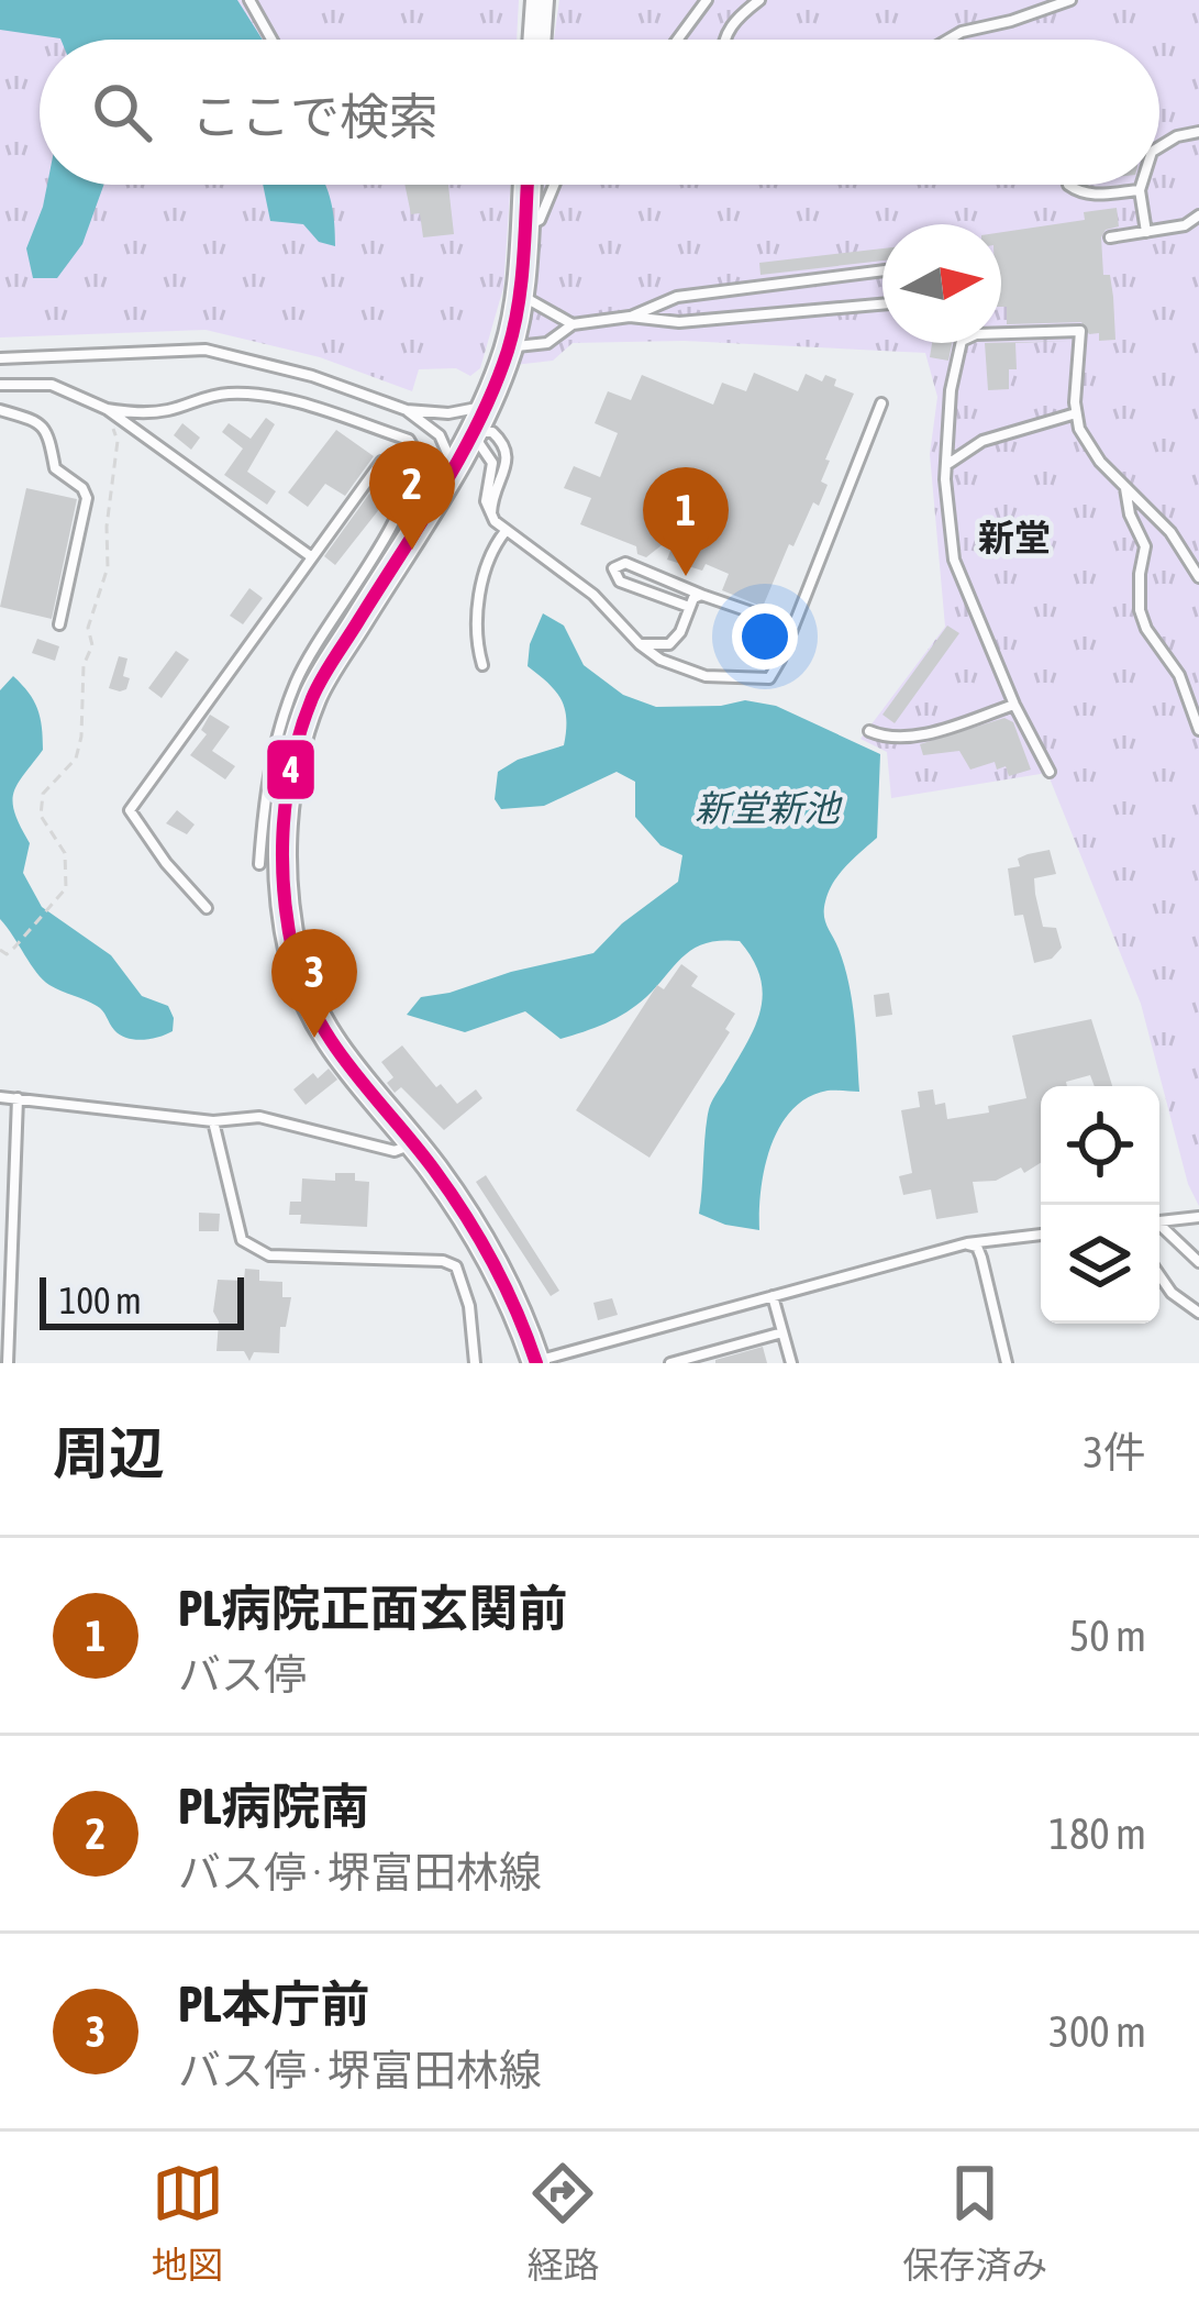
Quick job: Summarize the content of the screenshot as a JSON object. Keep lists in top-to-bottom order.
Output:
{
  "districts": ["新堂"],
  "water": ["新堂新池"],
  "lines": ["transit line 4"],
  "scale_bar": "100 m",
  "north": "right",
  "page": {
    "search": "ここで検索",
    "pins": ["2", "1", "3"],
    "scale": "100 m",
    "heading": ["周辺", "3件"],
    "list": [
      {
        "mark": "1",
        "name": "PL病院正面玄関前",
        "note": "バス停",
        "value": "50 m"
      },
      {
        "mark": "2",
        "name": "PL病院南",
        "note": "バス停 · 堺富田林線",
        "value": "180 m"
      },
      {
        "mark": "3",
        "name": "PL本庁前",
        "note": "バス停 · 堺富田林線",
        "value": "300 m"
      }
    ],
    "nav": ["地図", "経路", "保存済み"]
  }
}
